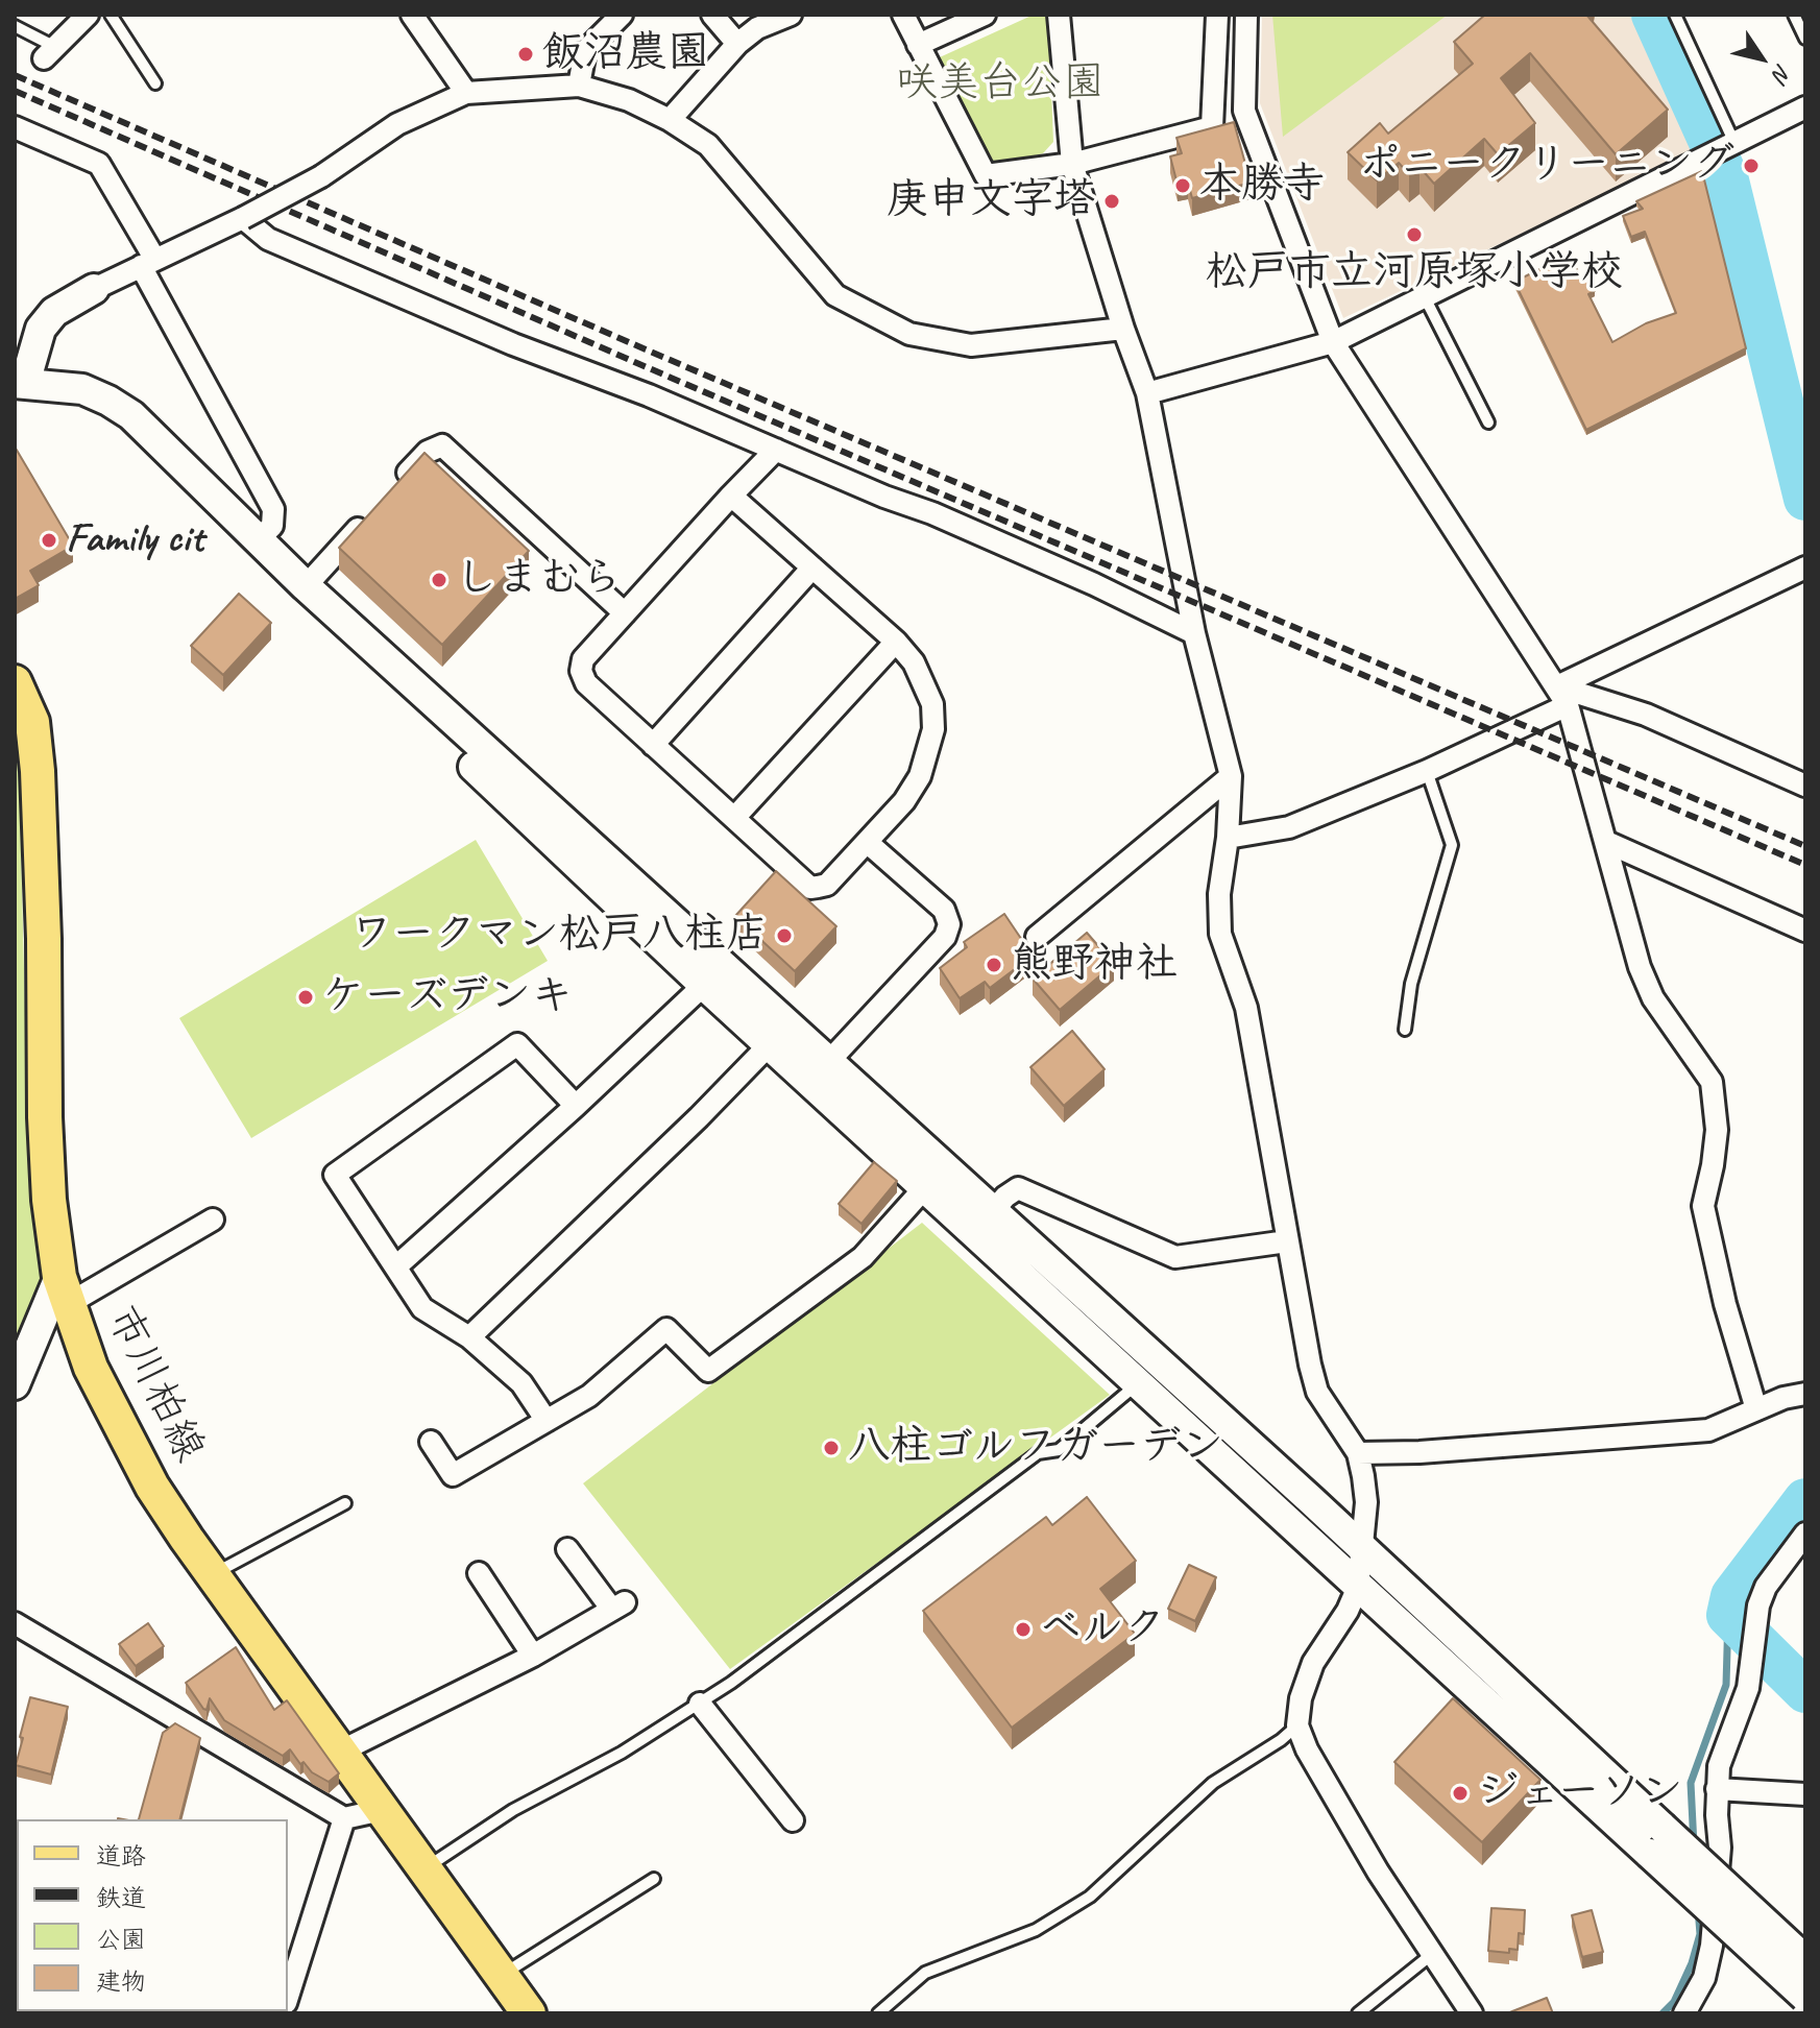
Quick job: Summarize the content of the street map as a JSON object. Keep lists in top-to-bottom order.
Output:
{
  "streets": {
    "main road": ["市川柏線"]
  },
  "parks": ["咲美台公園"],
  "places": [
    "飯沼農園",
    "ポニークリーニング",
    "本勝寺",
    "庚申文字塔",
    "松戸市立河原塚小学校",
    "Family cit",
    "しまむら",
    "ワークマン松戸八柱店",
    "熊野神社",
    "ケーズデンキ",
    "八柱ゴルフガーデン",
    "ベルク",
    "ジェーソン"
  ],
  "legend": [
    "道路",
    "鉄道",
    "公園",
    "建物"
  ],
  "north": "bottom right"
}
